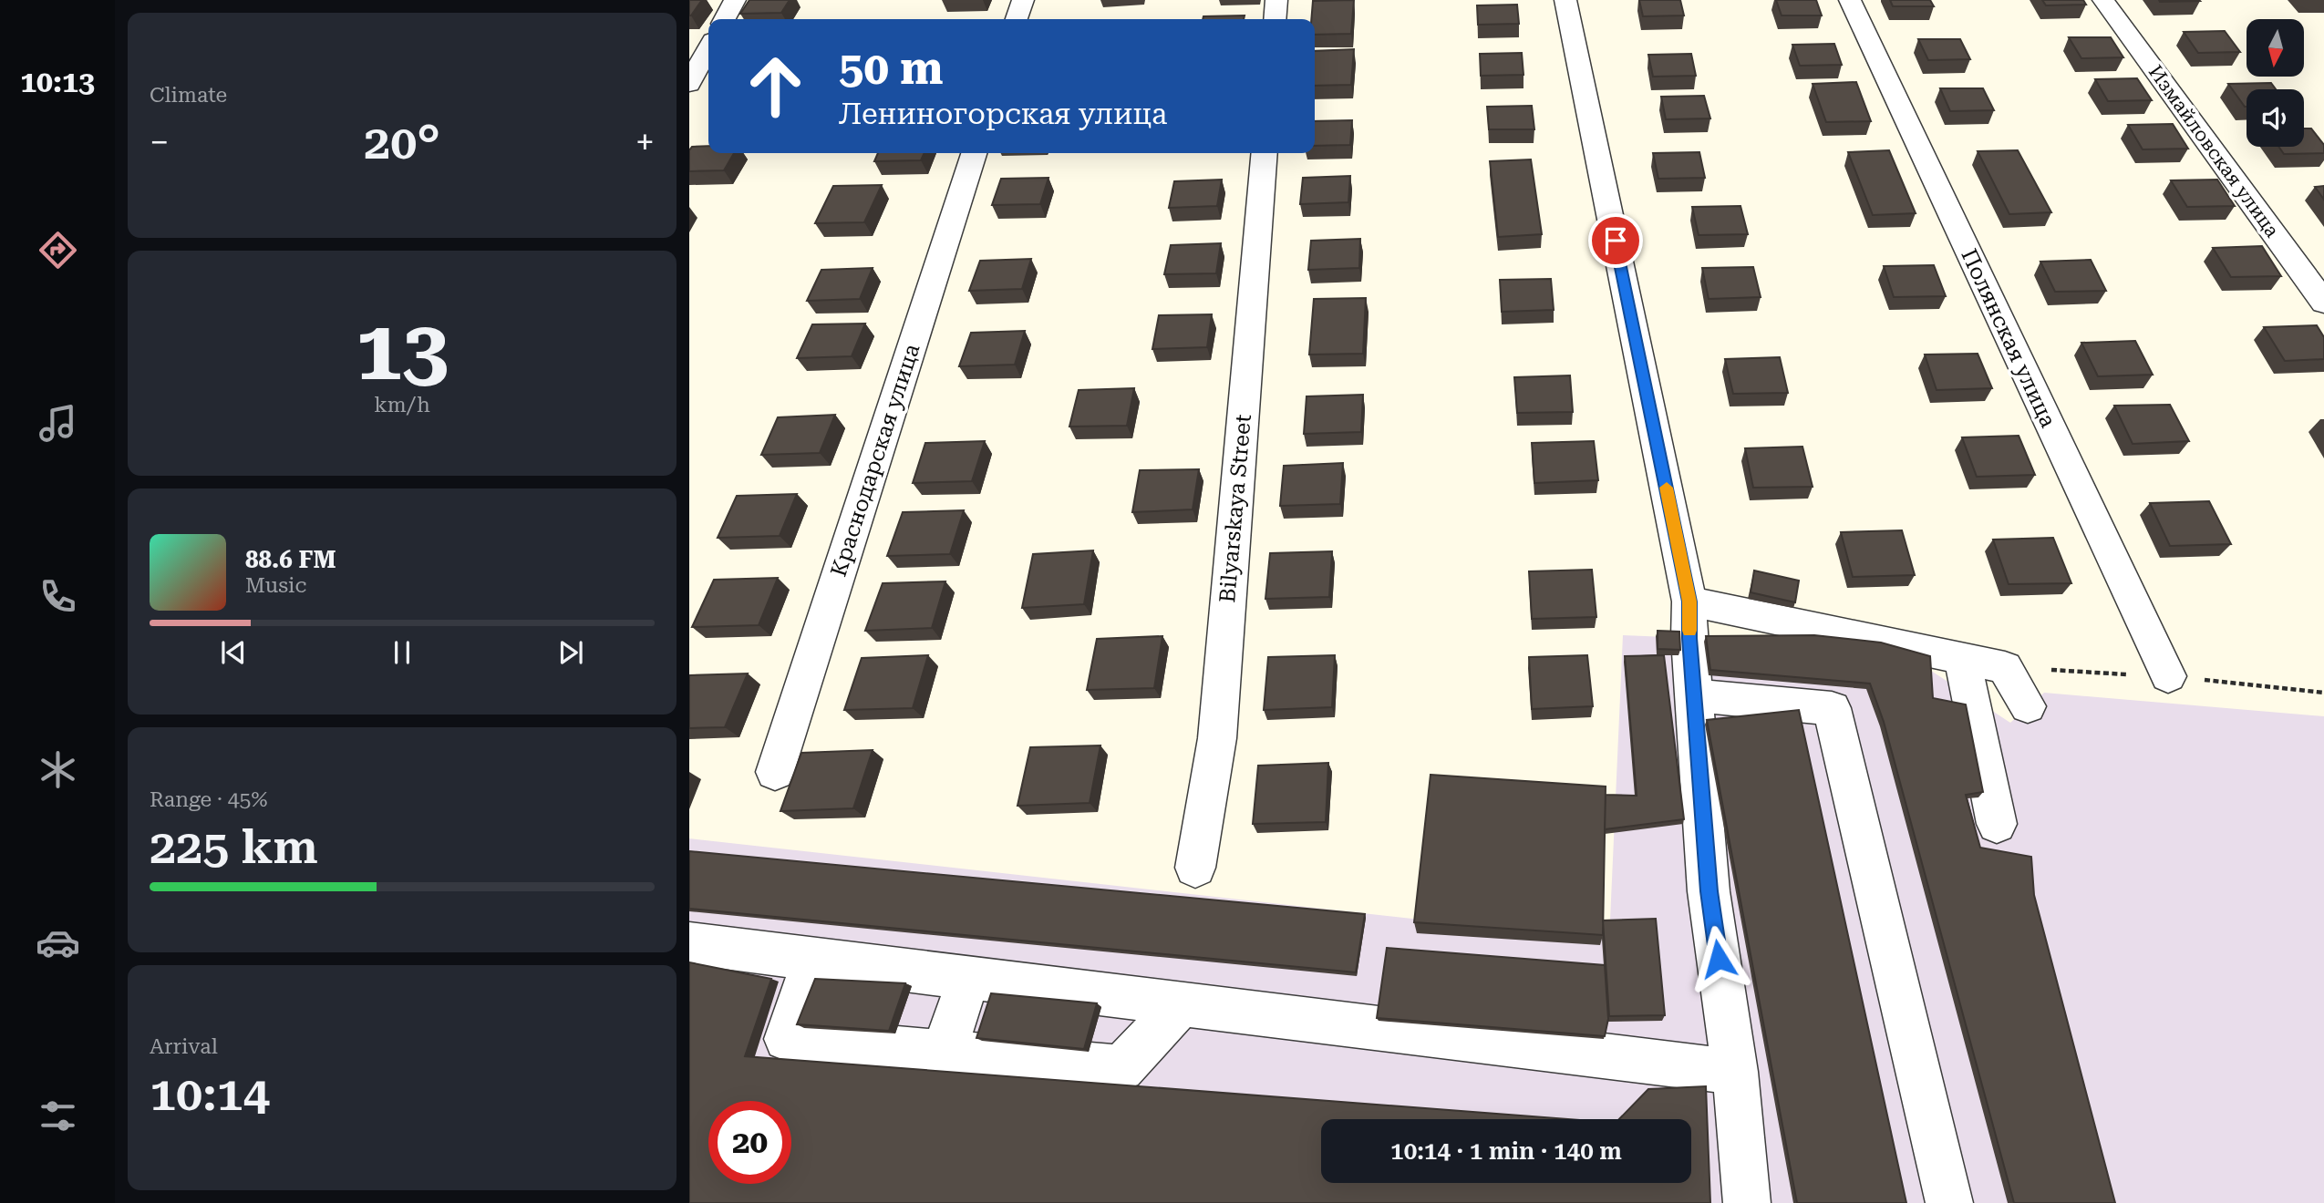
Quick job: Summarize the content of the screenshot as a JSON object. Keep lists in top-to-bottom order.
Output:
{
  "streets": {
    "street": [
      "Измайловская улица",
      "Полянская улица",
      "Краснодарская улица",
      "Bilyarskaya Street"
    ]
  },
  "north": "bottom",
  "page": {
    "tabs": "10:13",
    "tile": [
      "Climate",
      ["13", "km/h"],
      ["Range · 45%", "225 km"],
      ["Arrival", "10:14"]
    ],
    "turn": ["50 m", "Лениногорская улица"],
    "heat": ["−", "20°", "+"],
    "song": ["88.6 FM", "Music"],
    "limit": "20",
    "trip": "10:14 · 1 min · 140 m"
  }
}
